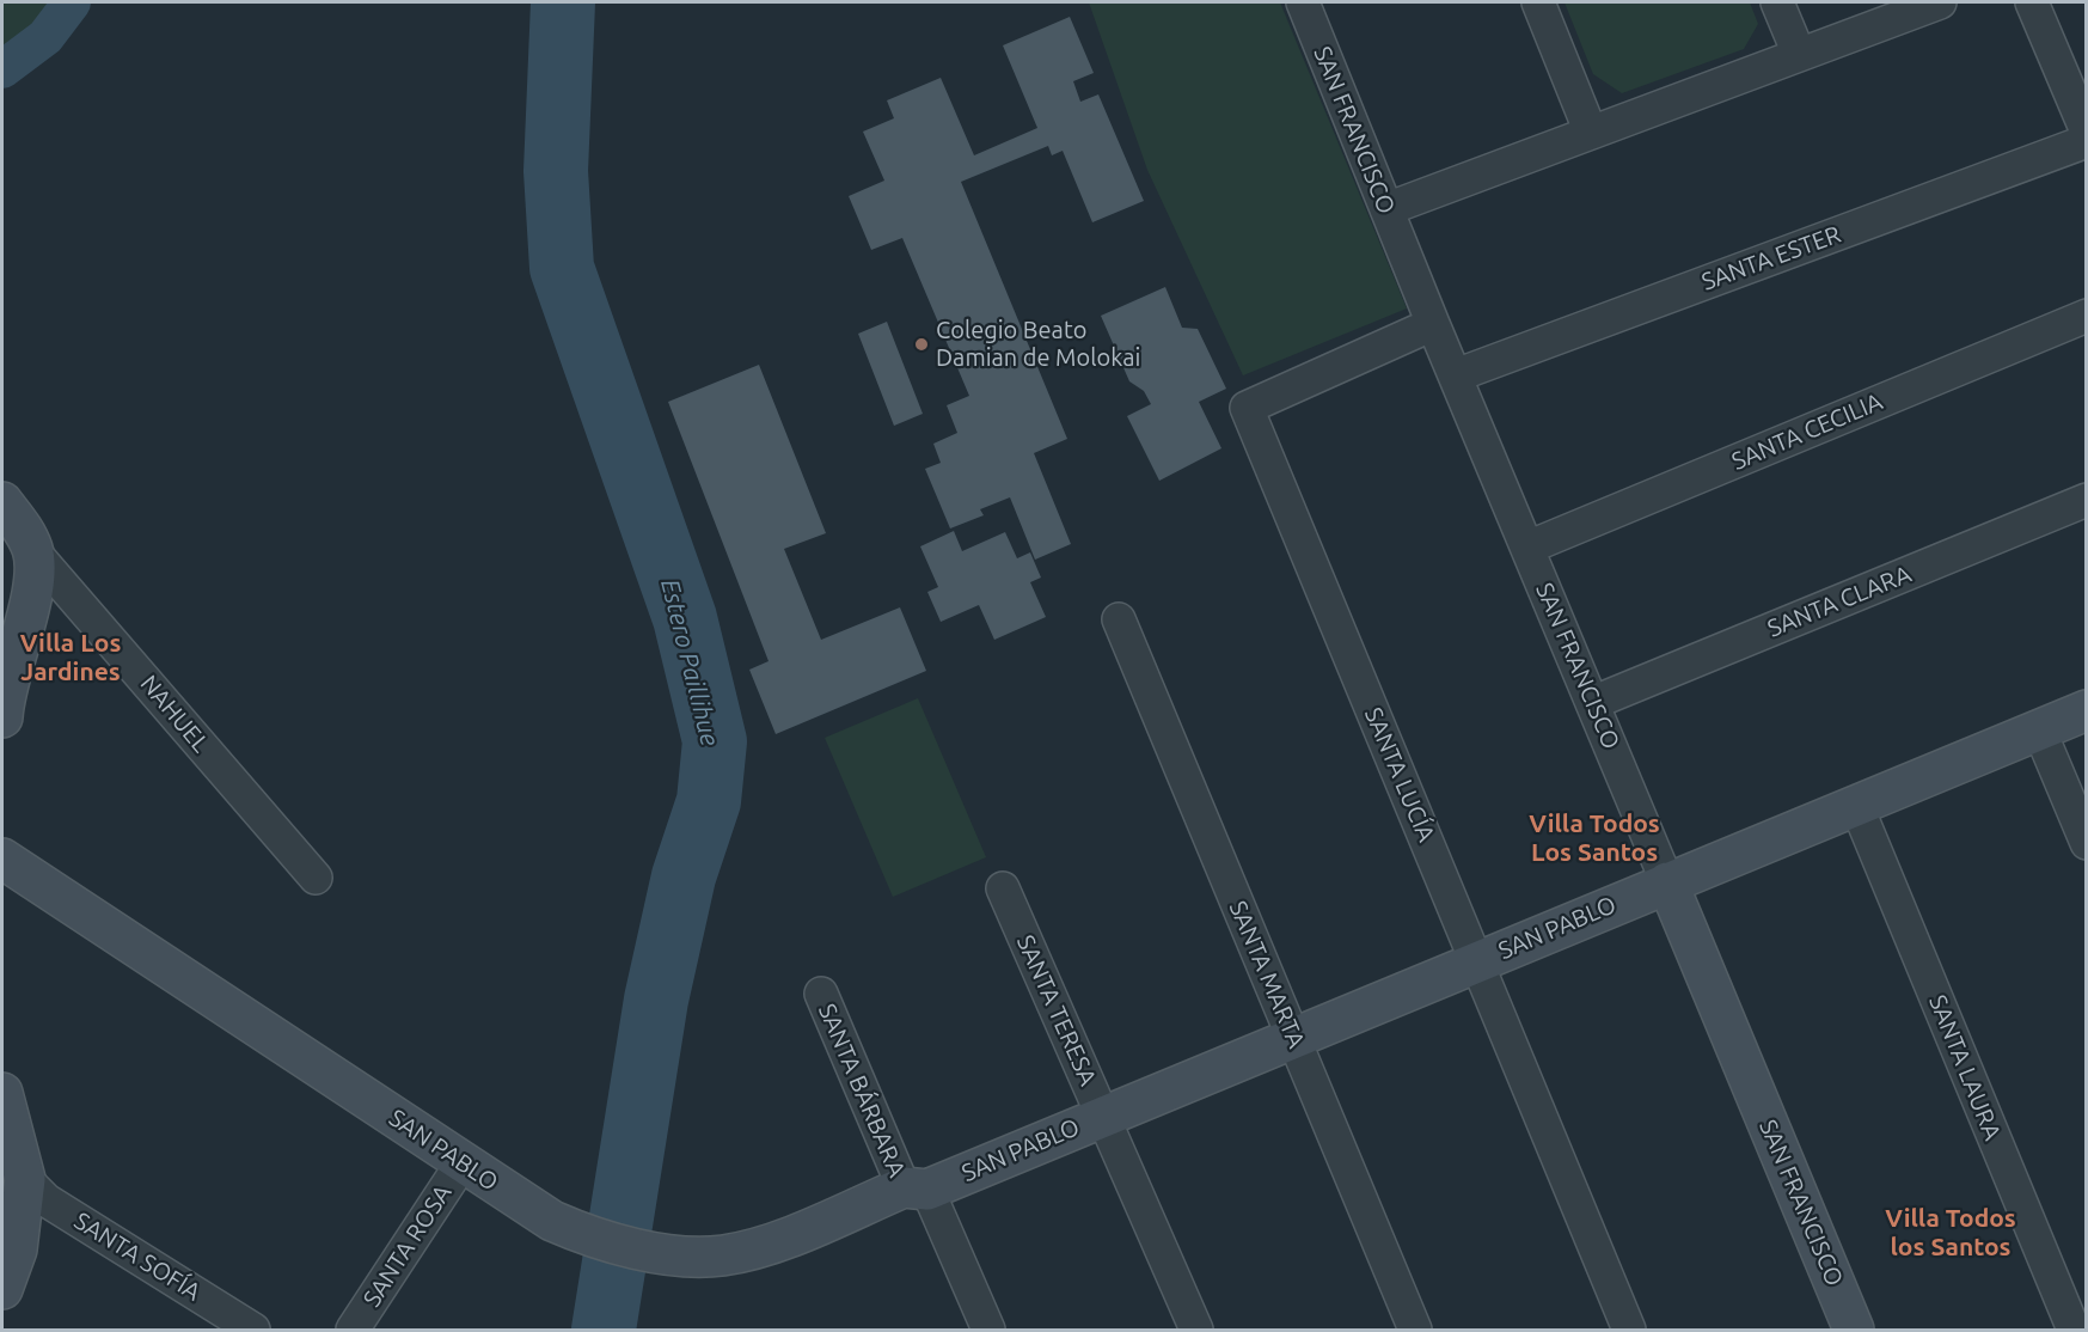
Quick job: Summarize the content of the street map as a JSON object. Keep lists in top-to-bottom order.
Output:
{
  "streets": {
    "street": [
      "SAN FRANCISCO",
      "SANTA ESTER",
      "SANTA CECILIA",
      "SANTA CLARA",
      "NAHUEL",
      "SANTA LUCÍA",
      "SAN PABLO",
      "SANTA MARTA",
      "SANTA TERESA",
      "SANTA LAURA",
      "SANTA BÁRBARA",
      "SANTA ROSA",
      "SANTA SOFÍA"
    ]
  },
  "crossings": [
    ["SAN FRANCISCO", "SANTA ESTER"],
    ["SAN FRANCISCO", "SANTA CECILIA"],
    ["SAN FRANCISCO", "SANTA CLARA"],
    ["SAN FRANCISCO", "SANTA LUCÍA"],
    ["SAN FRANCISCO", "SAN PABLO"],
    ["SANTA LUCÍA", "SAN PABLO"],
    ["SAN PABLO", "SANTA MARTA"],
    ["SAN PABLO", "SANTA TERESA"],
    ["SAN PABLO", "SANTA LAURA"],
    ["SAN PABLO", "SANTA BÁRBARA"],
    ["SAN PABLO", "SANTA ROSA"]
  ],
  "districts": ["Villa Los Jardines", "Villa Todos Los Santos", "Villa Todos los Santos"],
  "water": ["Estero Paillihue"],
  "places": ["Colegio Beato Damian de Molokai"]
}
